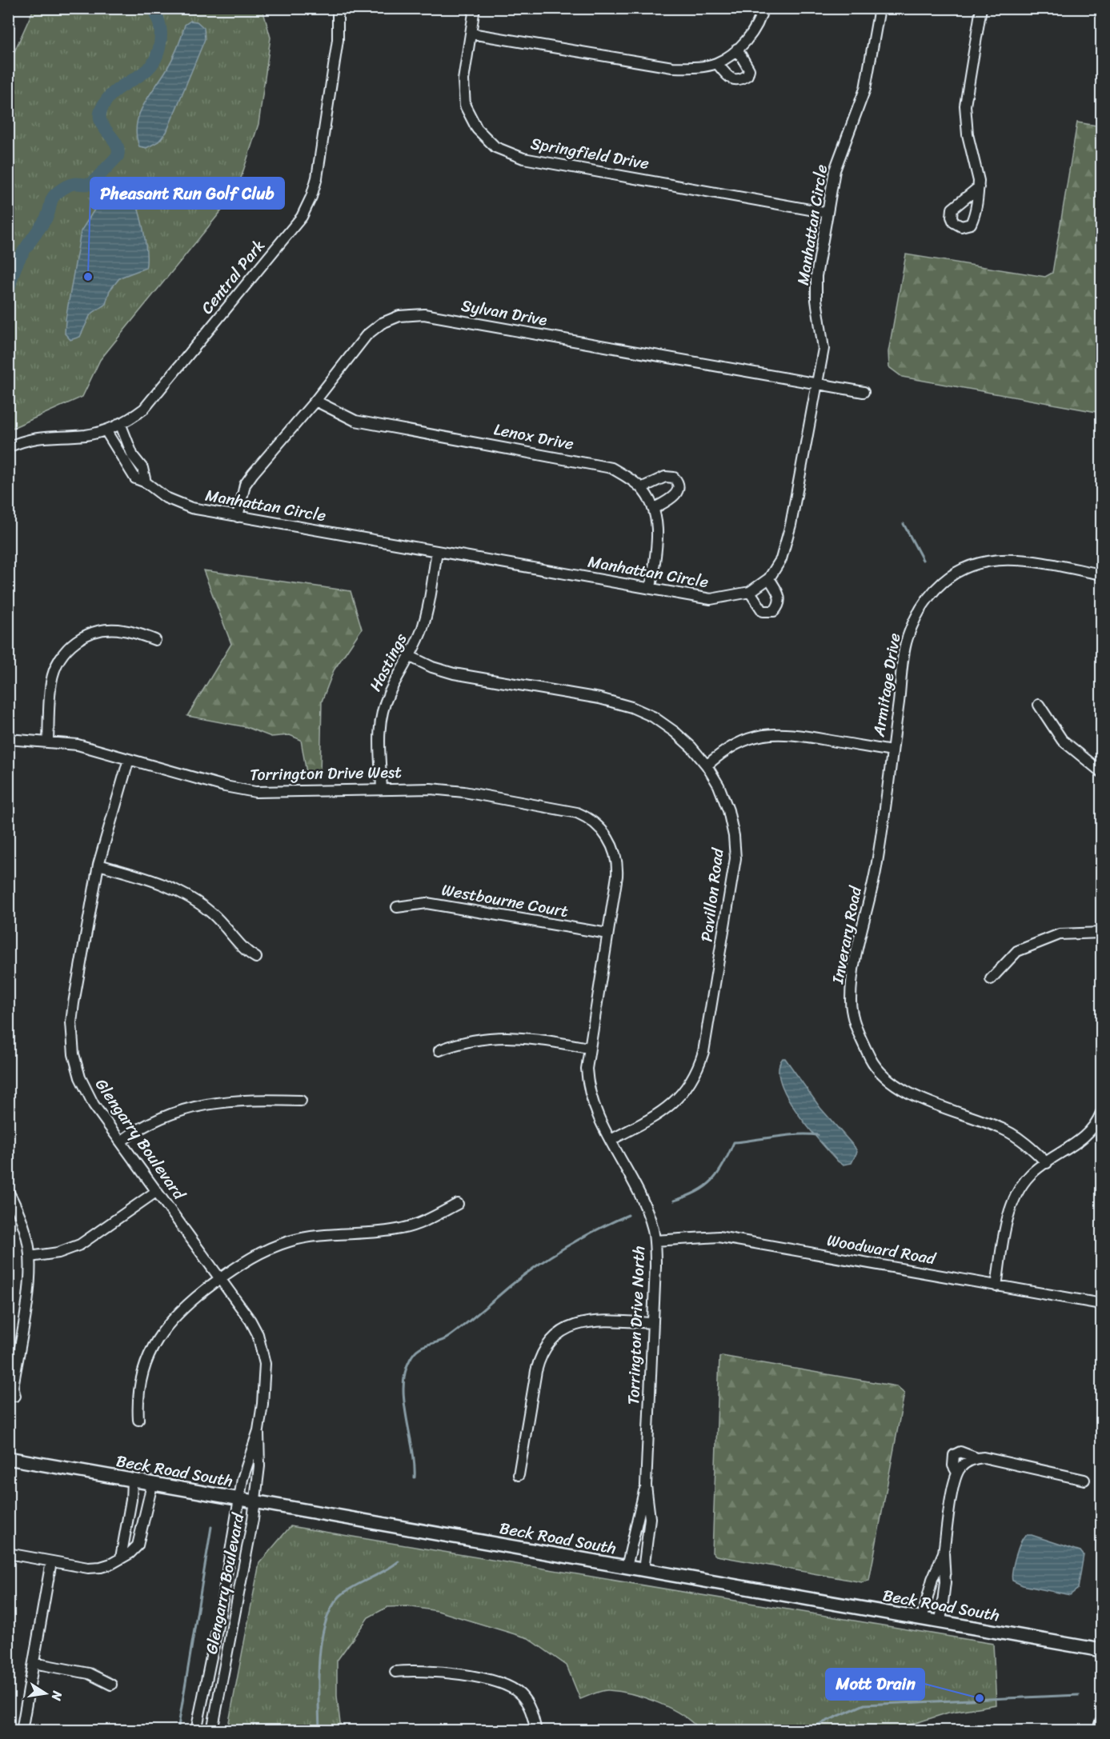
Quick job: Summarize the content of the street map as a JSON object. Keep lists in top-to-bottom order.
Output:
{
  "streets": {
    "main road": ["Beck Road South"],
    "street": [
      "Springfield Drive",
      "Manhattan Circle",
      "Central Park",
      "Sylvan Drive",
      "Lenox Drive",
      "Hastings",
      "Armitage Drive",
      "Torrington Drive West",
      "Pavillon Road",
      "Westbourne Court",
      "Inverary Road",
      "Glengarry Boulevard",
      "Woodward Road",
      "Torrington Drive North"
    ]
  },
  "crossings": [
    ["Springfield Drive", "Manhattan Circle"],
    ["Manhattan Circle", "Central Park"],
    ["Manhattan Circle", "Sylvan Drive"],
    ["Manhattan Circle", "Lenox Drive"],
    ["Manhattan Circle", "Hastings"],
    ["Sylvan Drive", "Lenox Drive"],
    ["Hastings", "Torrington Drive West"],
    ["Hastings", "Pavillon Road"],
    ["Armitage Drive", "Pavillon Road"],
    ["Armitage Drive", "Inverary Road"],
    ["Torrington Drive West", "Glengarry Boulevard"],
    ["Torrington Drive West", "Torrington Drive North"],
    ["Pavillon Road", "Torrington Drive North"],
    ["Westbourne Court", "Torrington Drive North"],
    ["Glengarry Boulevard", "Beck Road South"],
    ["Woodward Road", "Torrington Drive North"],
    ["Torrington Drive North", "Beck Road South"]
  ],
  "places": ["Pheasant Run Golf Club", "Mott Drain"],
  "north": "right"
}
